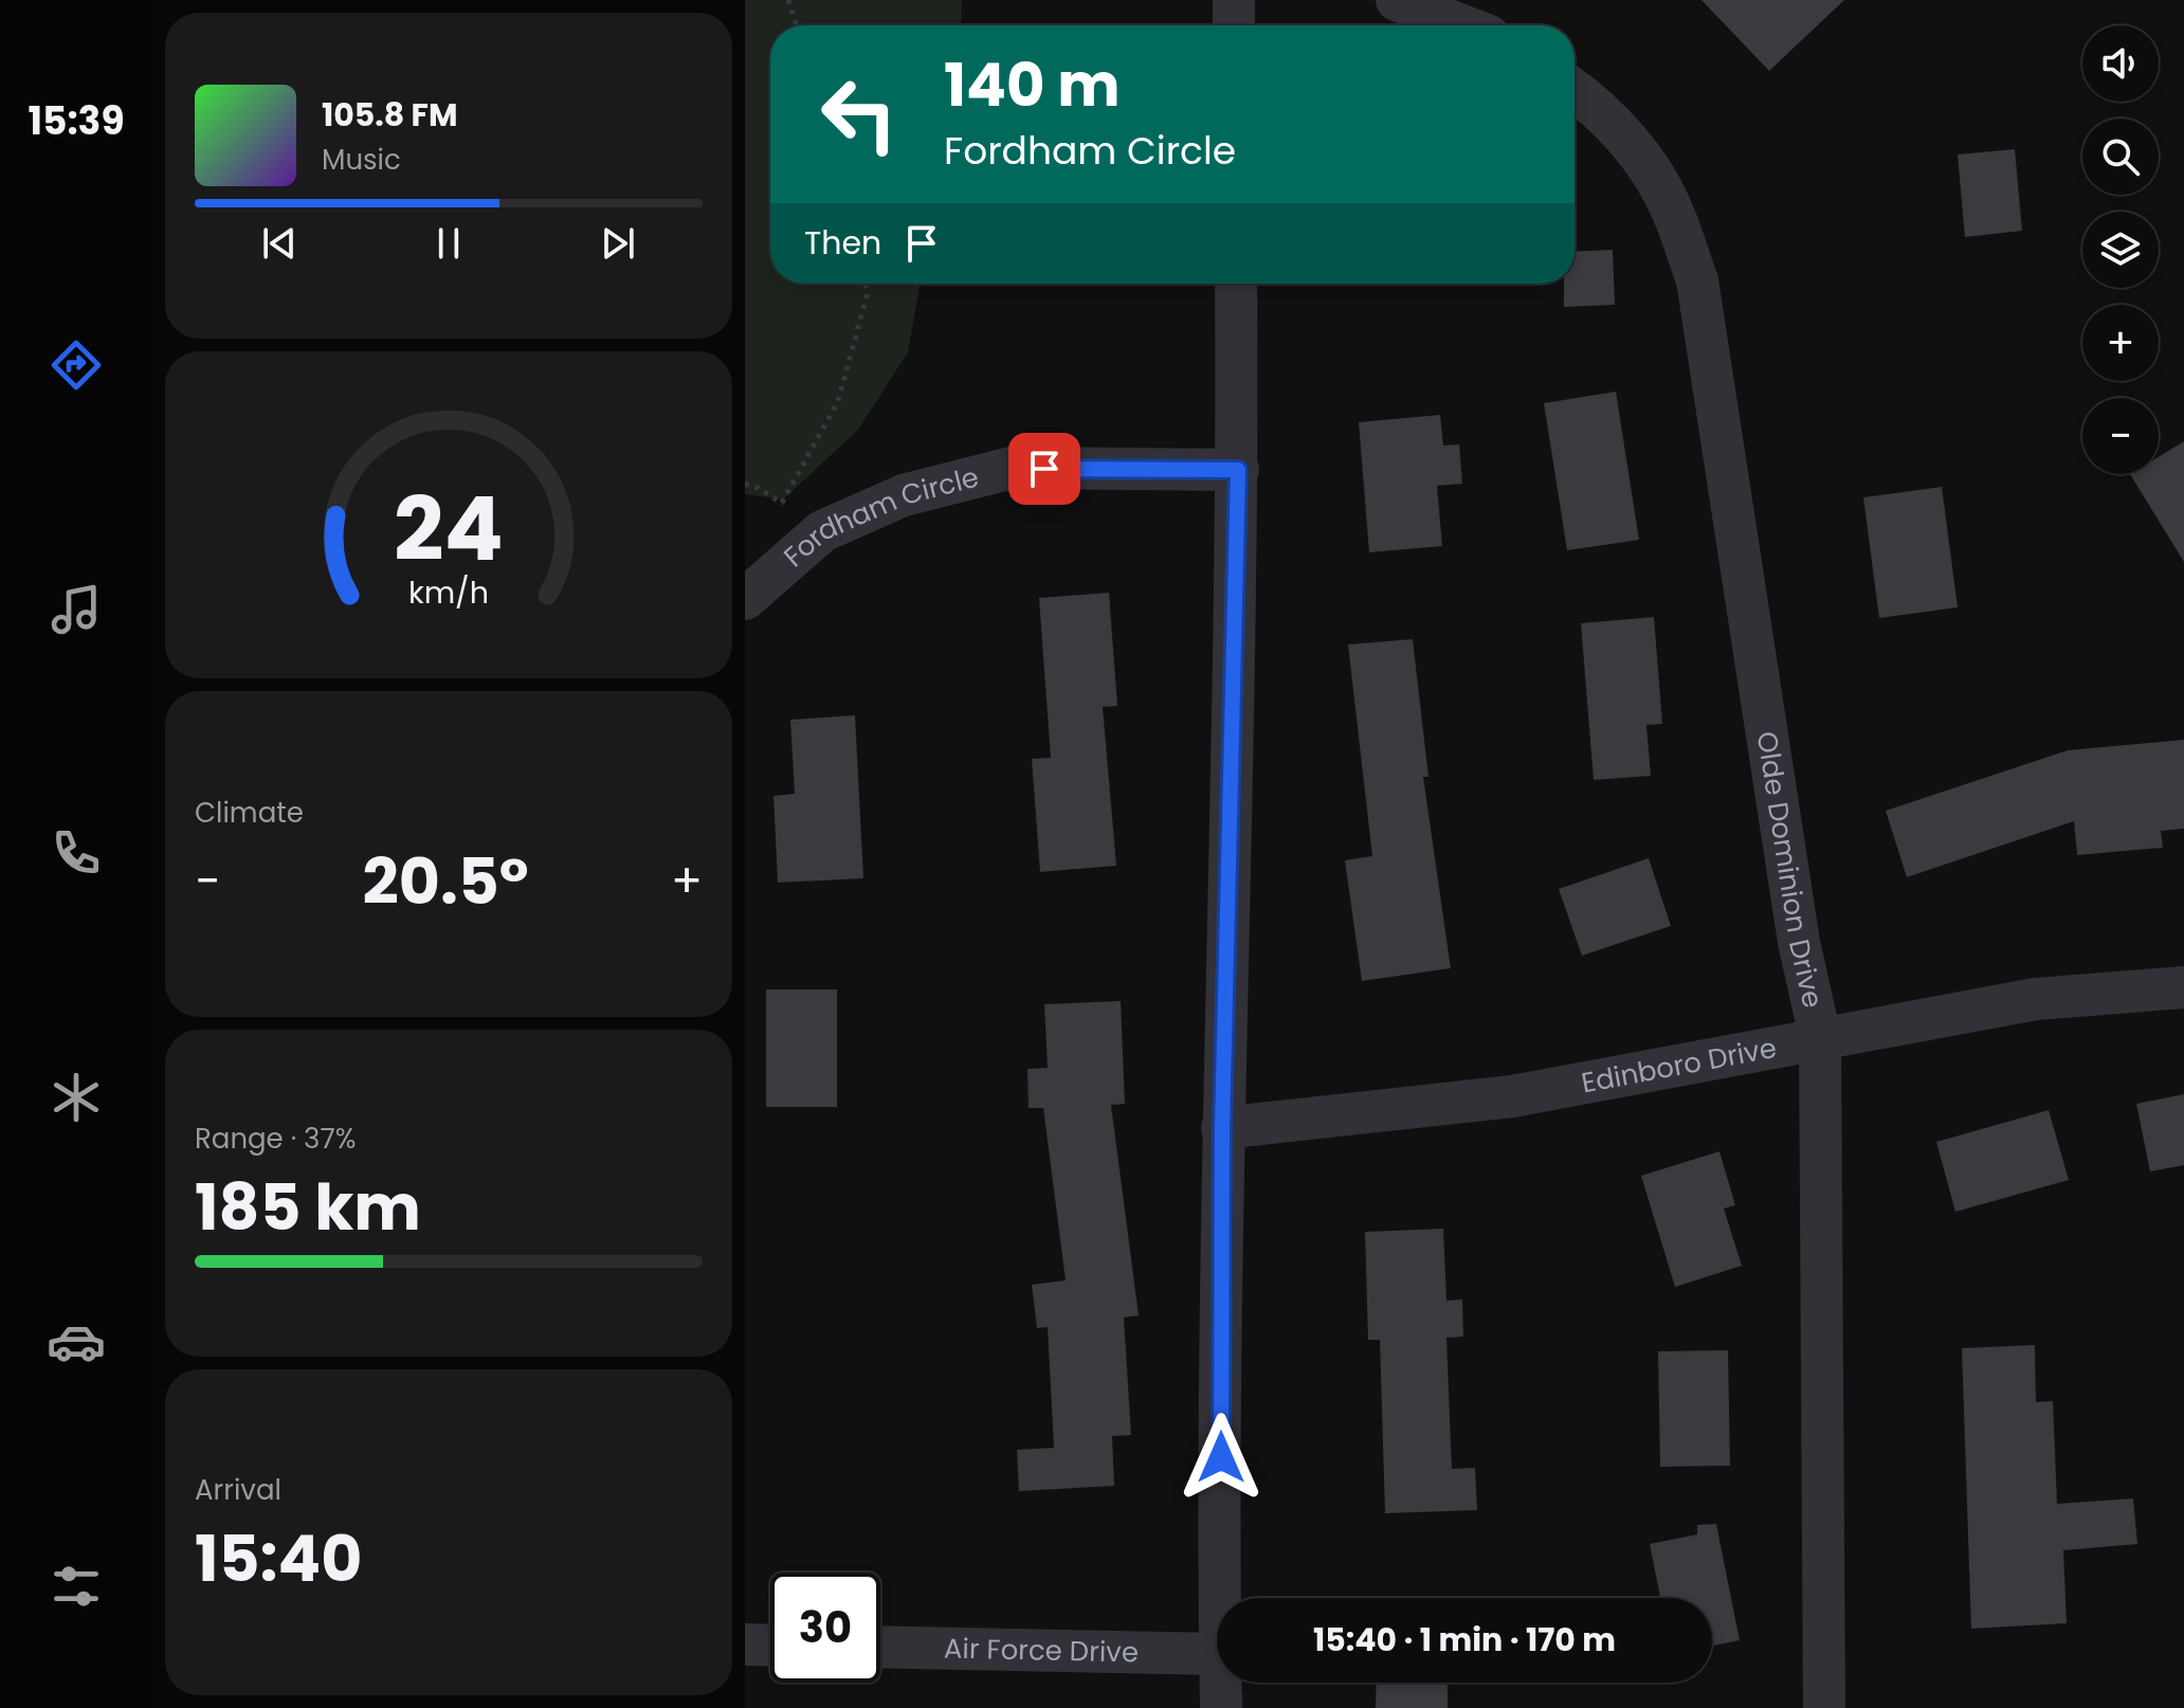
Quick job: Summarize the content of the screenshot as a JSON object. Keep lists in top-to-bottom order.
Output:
{
  "streets": {
    "street": [
      "Fordham Circle",
      "Olde Dominion Drive",
      "Edinboro Drive",
      "Air Force Drive"
    ]
  },
  "crossings": [
    ["Olde Dominion Drive", "Edinboro Drive"]
  ],
  "page": {
    "tabs": "15:39",
    "map_buttons": ["+", "−"],
    "turn": ["140 m", "Fordham Circle"],
    "song": ["105.8 FM", "Music"],
    "then": "Then",
    "tile": [
      "Climate",
      ["Range · 37%", "185 km"],
      ["Arrival", "15:40"]
    ],
    "heat": ["−", "20.5°", "+"],
    "limit": "30",
    "trip": "15:40 · 1 min · 170 m",
    "gauge": ["24", "km/h"]
  }
}
